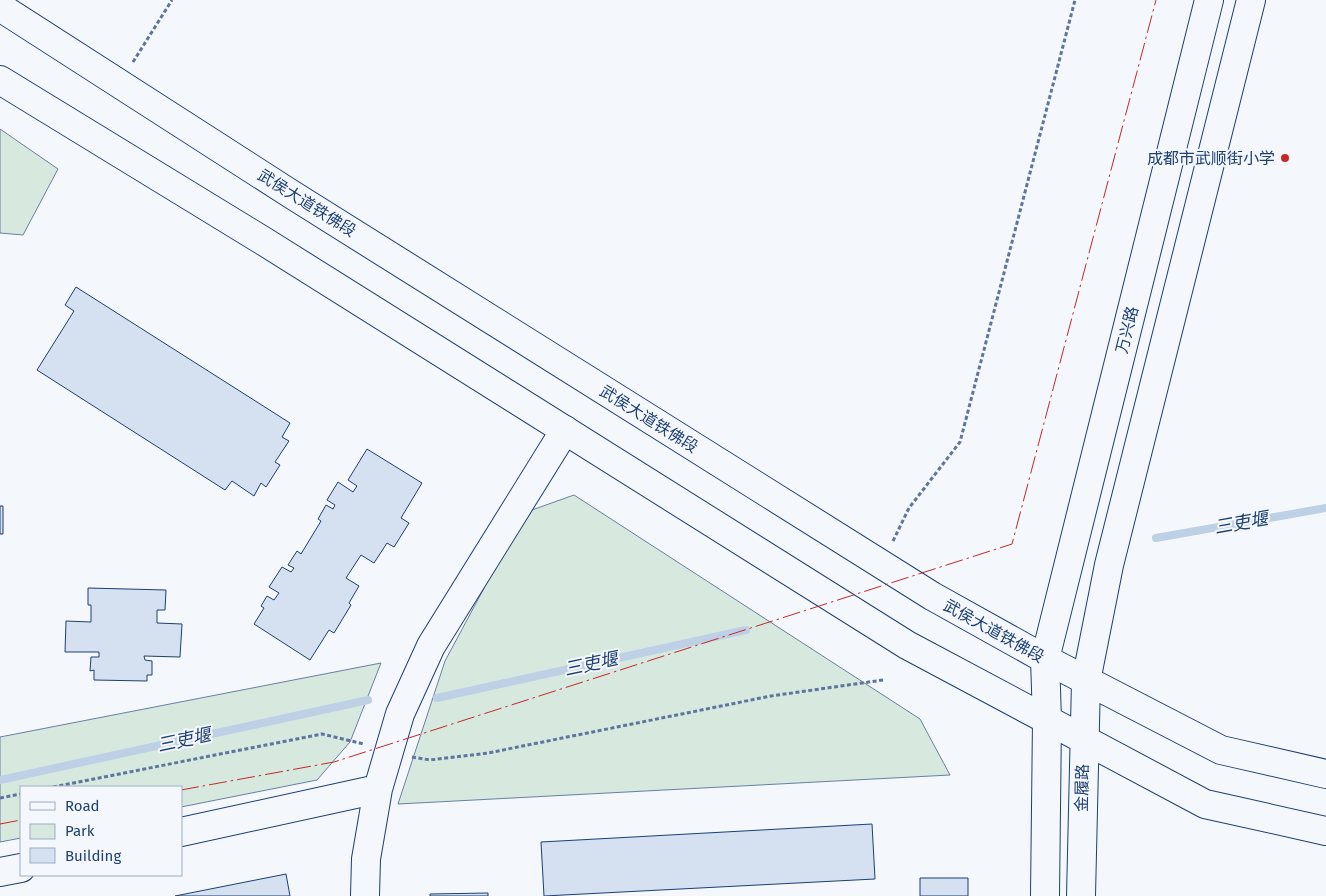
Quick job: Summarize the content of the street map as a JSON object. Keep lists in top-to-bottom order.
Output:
{
  "streets": {
    "main road": ["武侯大道铁佛段", "万兴路", "金履路"]
  },
  "crossings": [
    ["武侯大道铁佛段", "万兴路"],
    ["武侯大道铁佛段", "金履路"]
  ],
  "water": ["三吏堰"],
  "places": ["成都市武顺街小学"],
  "legend": ["Road", "Park", "Building"]
}
